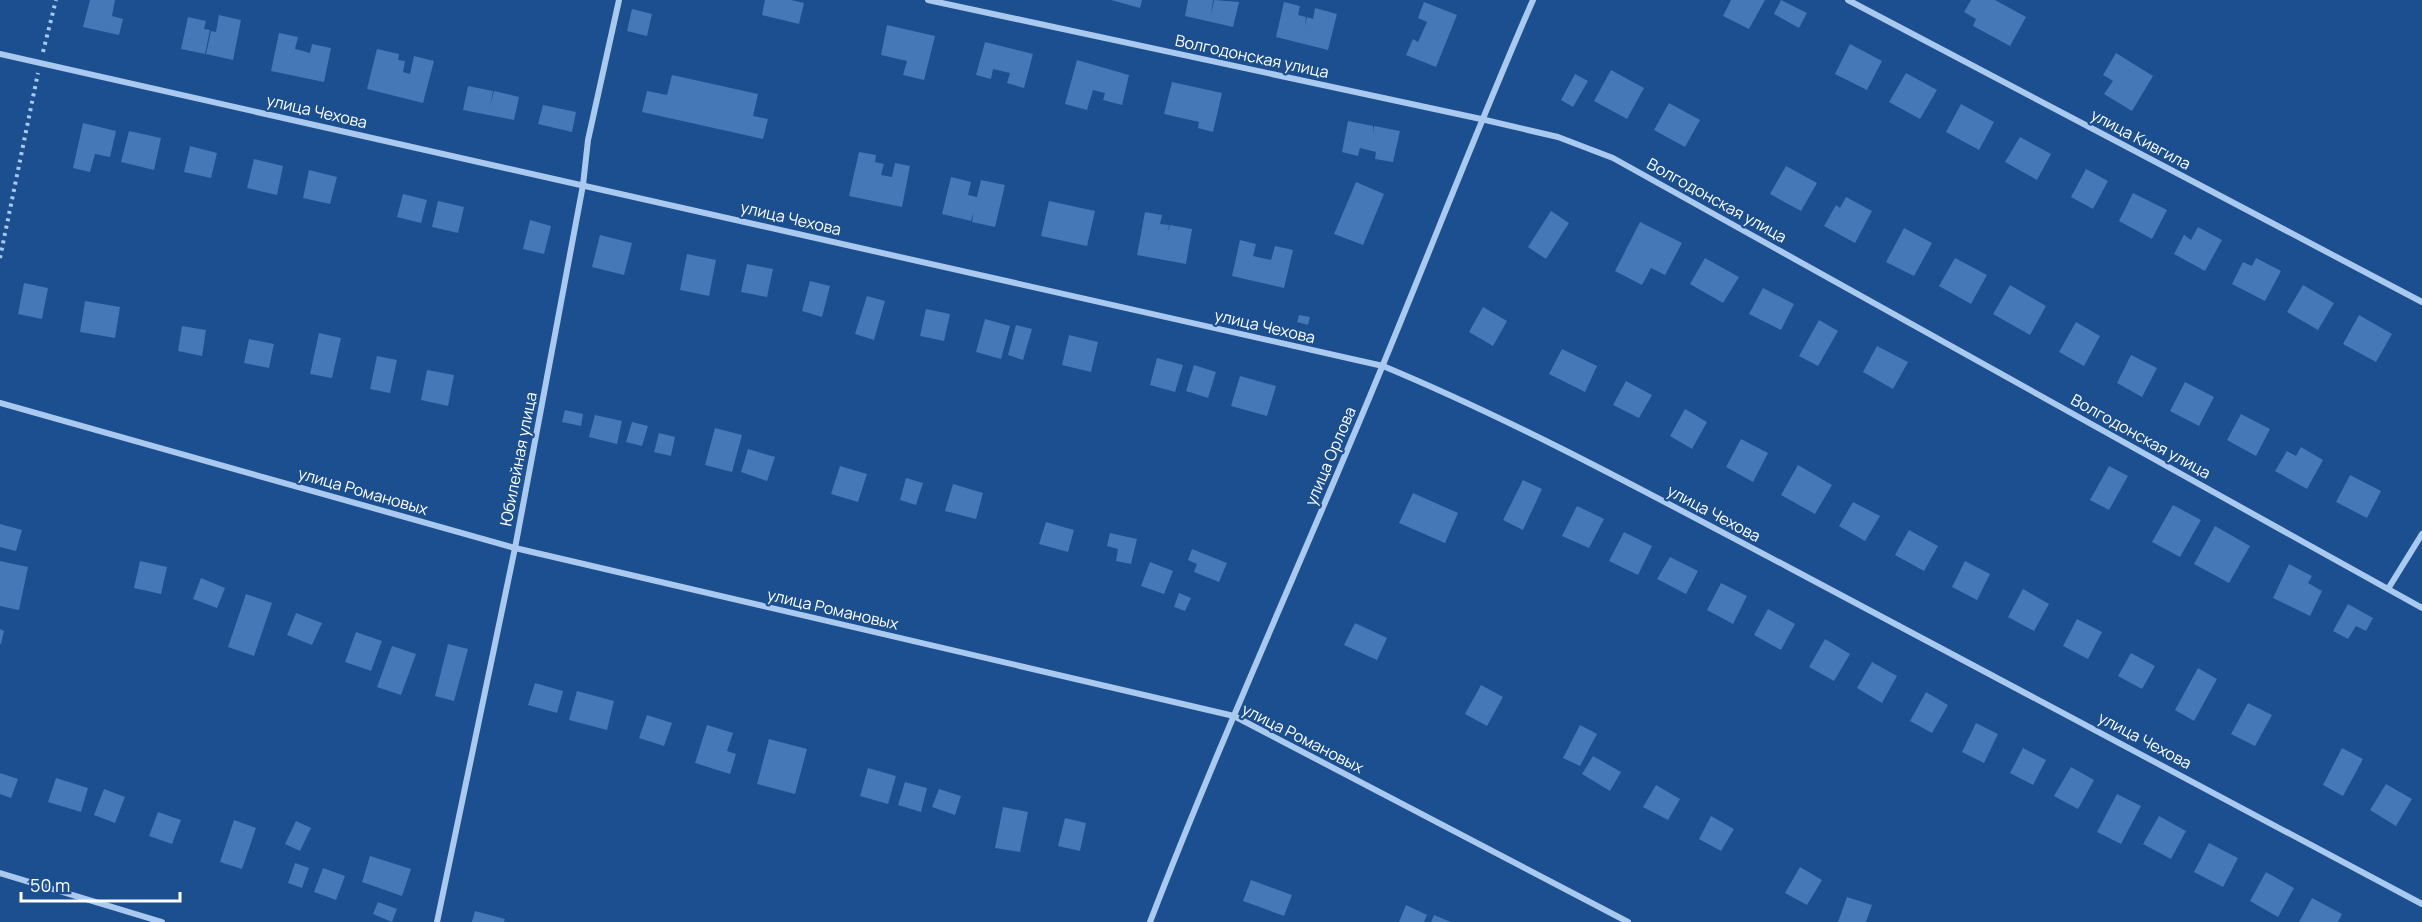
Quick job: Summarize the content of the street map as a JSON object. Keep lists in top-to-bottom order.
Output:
{
  "streets": {
    "street": [
      "Волгодонская улица",
      "улица Чехова",
      "улица Кивгила",
      "улица Орлова",
      "Юбилейная улица",
      "улица Романовых"
    ]
  },
  "crossings": [
    ["Волгодонская улица", "улица Орлова"],
    ["улица Чехова", "улица Орлова"],
    ["улица Чехова", "Юбилейная улица"],
    ["улица Орлова", "улица Романовых"],
    ["Юбилейная улица", "улица Романовых"]
  ],
  "scale_bar": "50 m"
}
